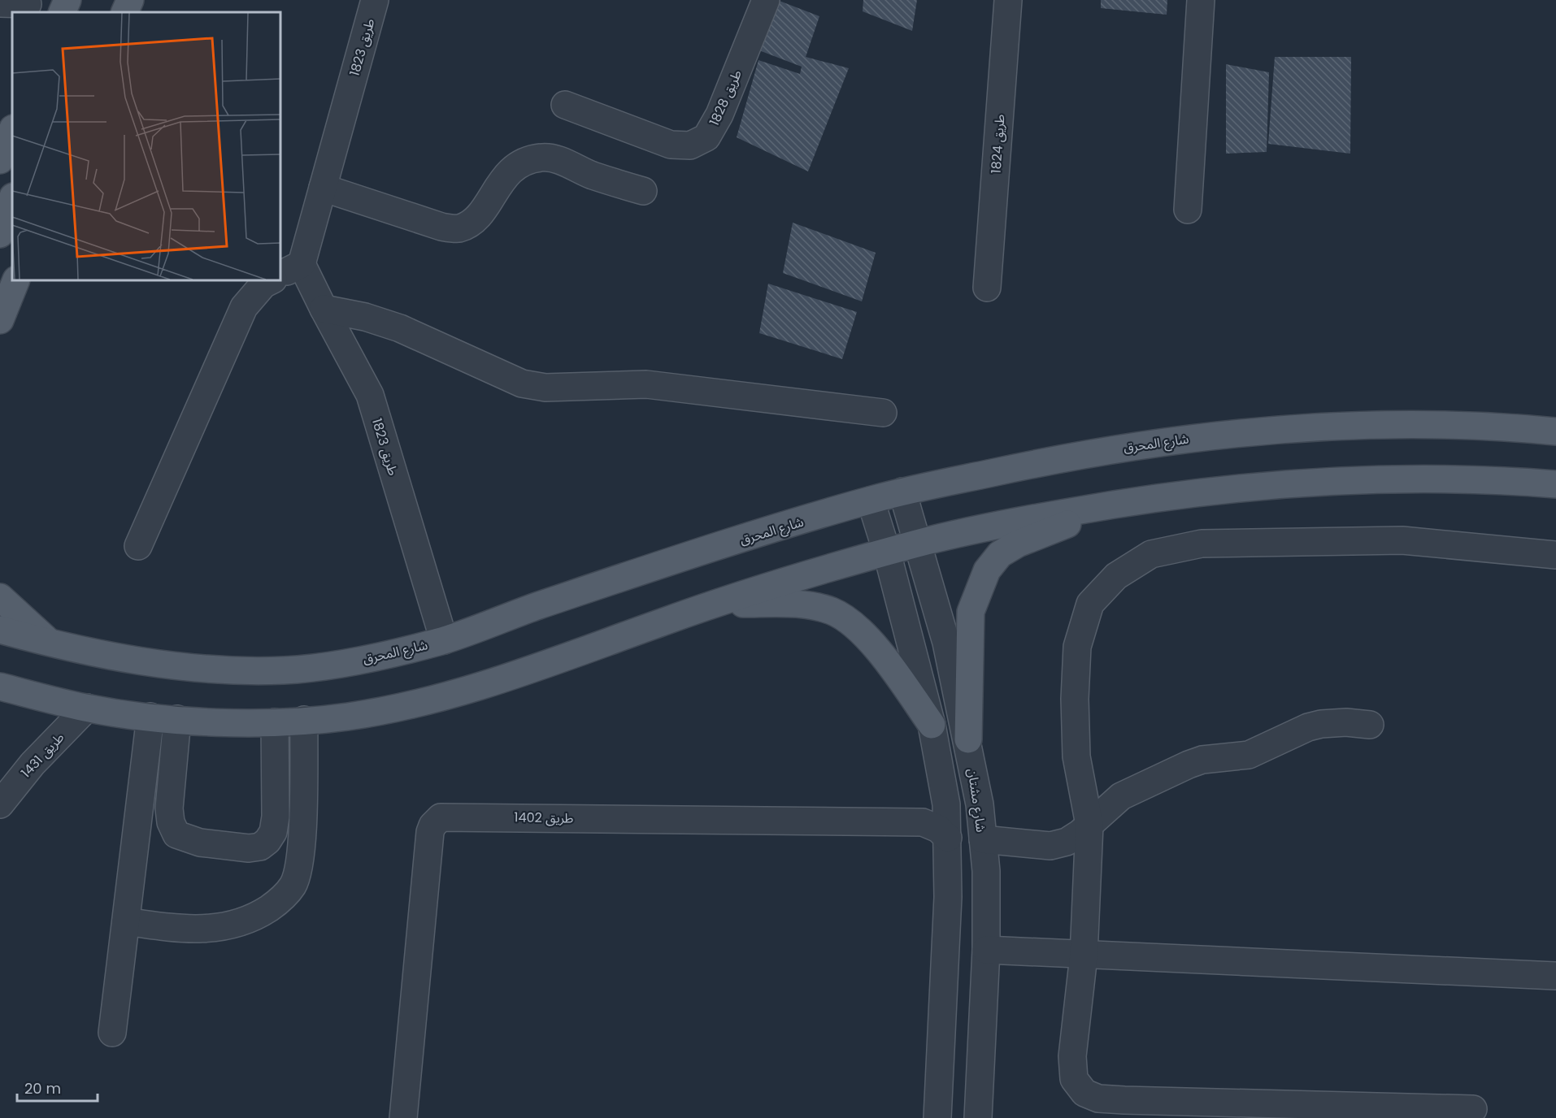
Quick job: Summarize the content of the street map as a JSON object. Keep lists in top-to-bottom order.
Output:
{
  "streets": {
    "main road": ["شارع المحرق"],
    "street": [
      "طريق 1823",
      "طريق 1828",
      "طريق 1824",
      "طريق 1431",
      "شارع مشتان",
      "طريق 1402"
    ]
  },
  "crossings": [
    ["طريق 1823", "شارع المحرق"],
    ["شارع المحرق", "شارع مشتان"]
  ],
  "scale_bar": "20 m"
}
